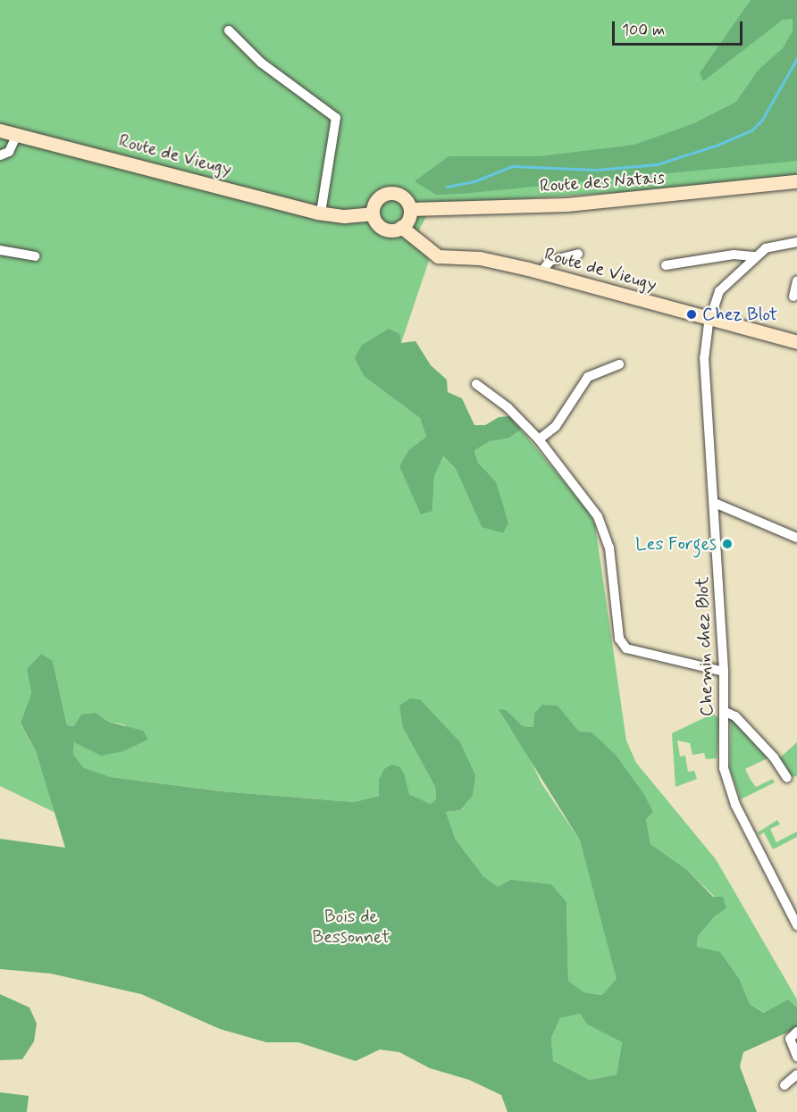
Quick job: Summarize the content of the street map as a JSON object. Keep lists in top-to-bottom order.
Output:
{
  "streets": {
    "street": ["Route de Vieugy", "Route des Natais", "Chemin chez Blot"]
  },
  "crossings": [
    ["Route de Vieugy", "Route des Natais"],
    ["Route de Vieugy", "Chemin chez Blot"]
  ],
  "parks": ["Bois de Bessonnet"],
  "places": ["Chez Blot", "Les Forges"],
  "scale_bar": "100 m"
}
